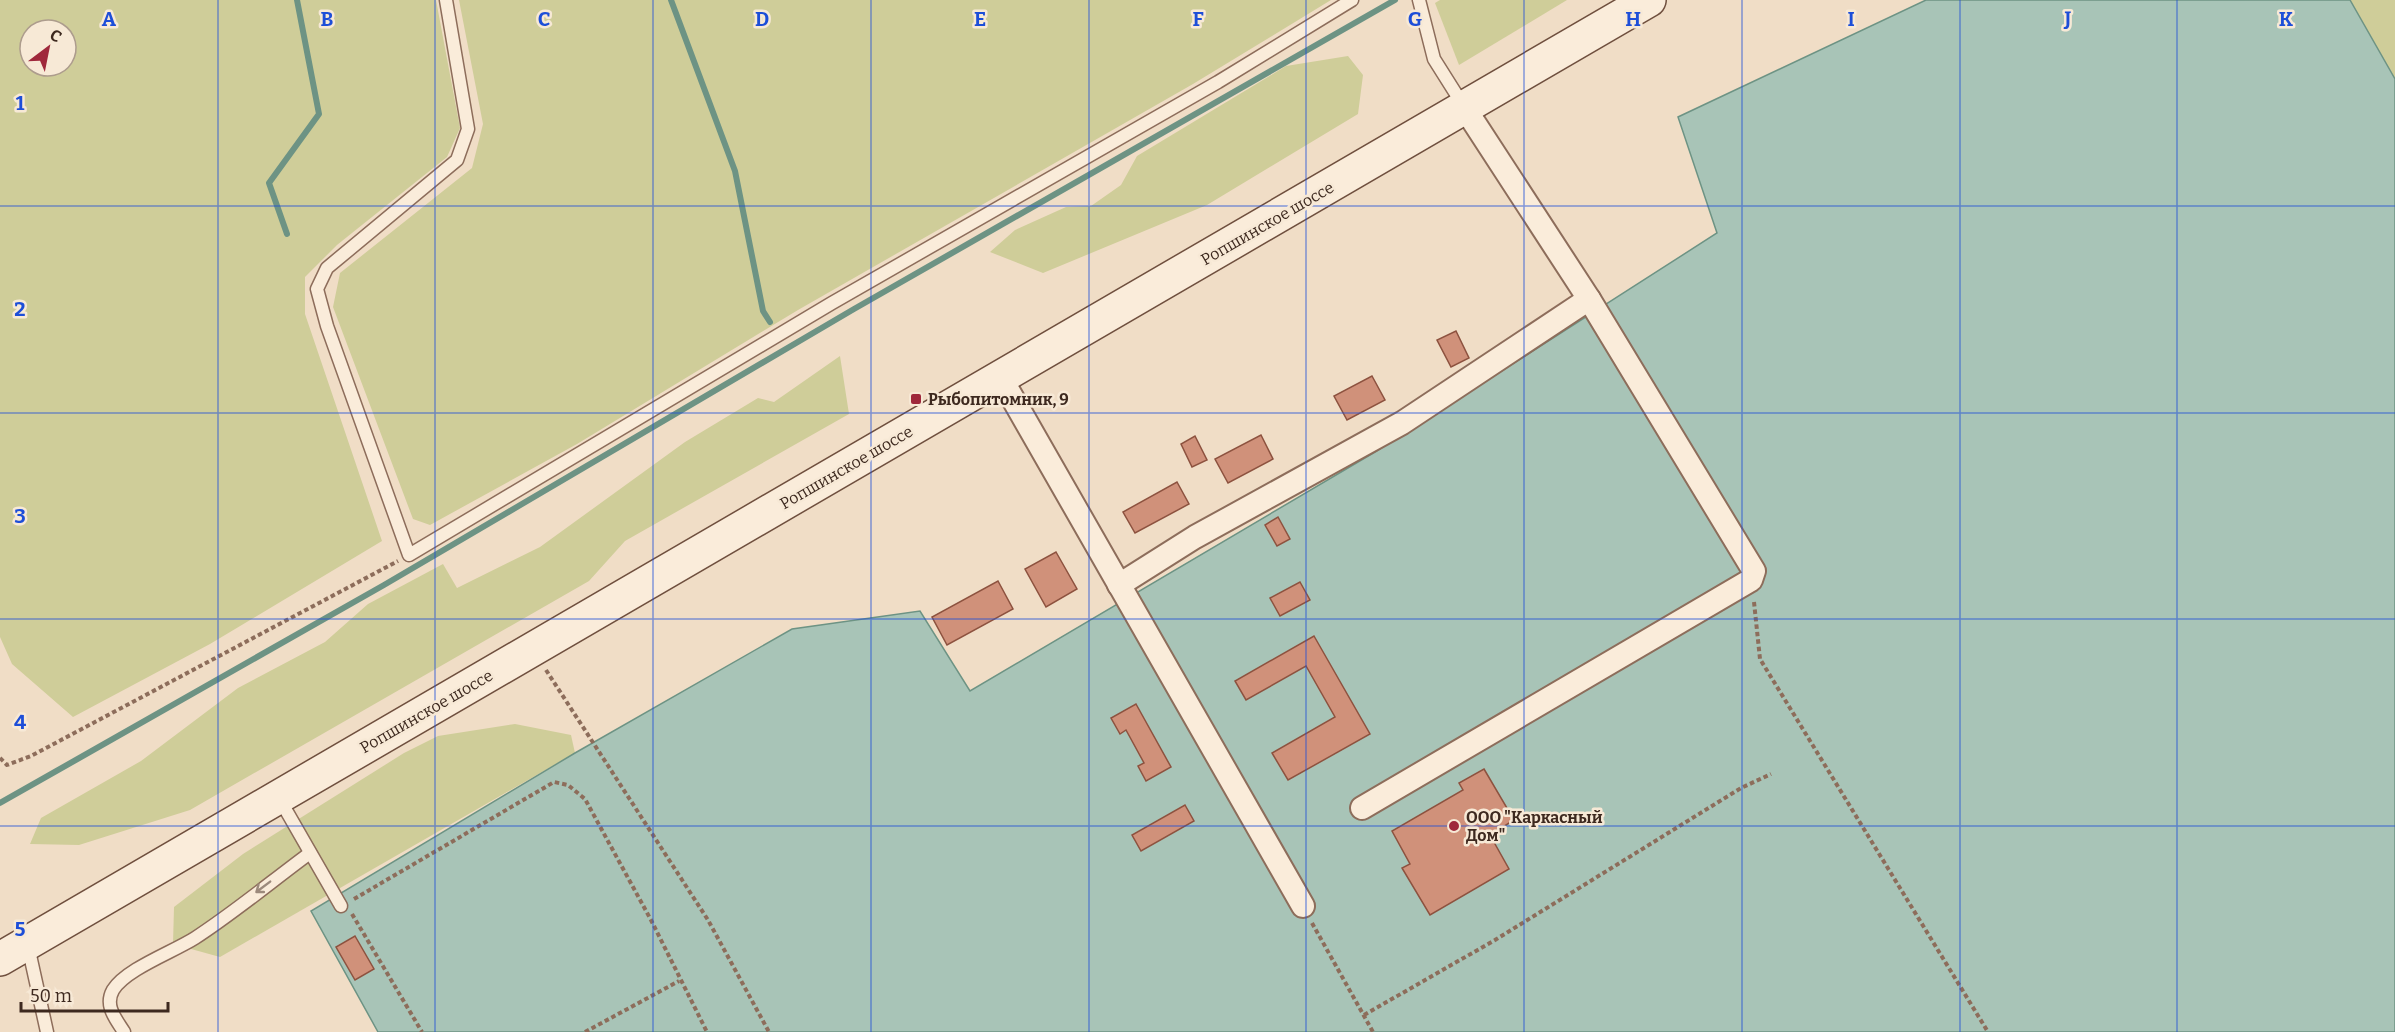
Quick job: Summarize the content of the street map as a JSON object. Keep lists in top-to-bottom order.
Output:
{
  "streets": {
    "main road": ["Ропшинское шоссе"]
  },
  "places": {
    "transit": ["Рыбопитомник, 9"],
    "other": ["ООО \"Каркасный Дом\""]
  },
  "scale_bar": "50 m",
  "north": "top right",
  "grid": {
    "columns": [
      "A",
      "B",
      "C",
      "D",
      "E",
      "F",
      "G",
      "H",
      "I",
      "J",
      "K"
    ],
    "rows": [
      "1",
      "2",
      "3",
      "4",
      "5"
    ]
  }
}
